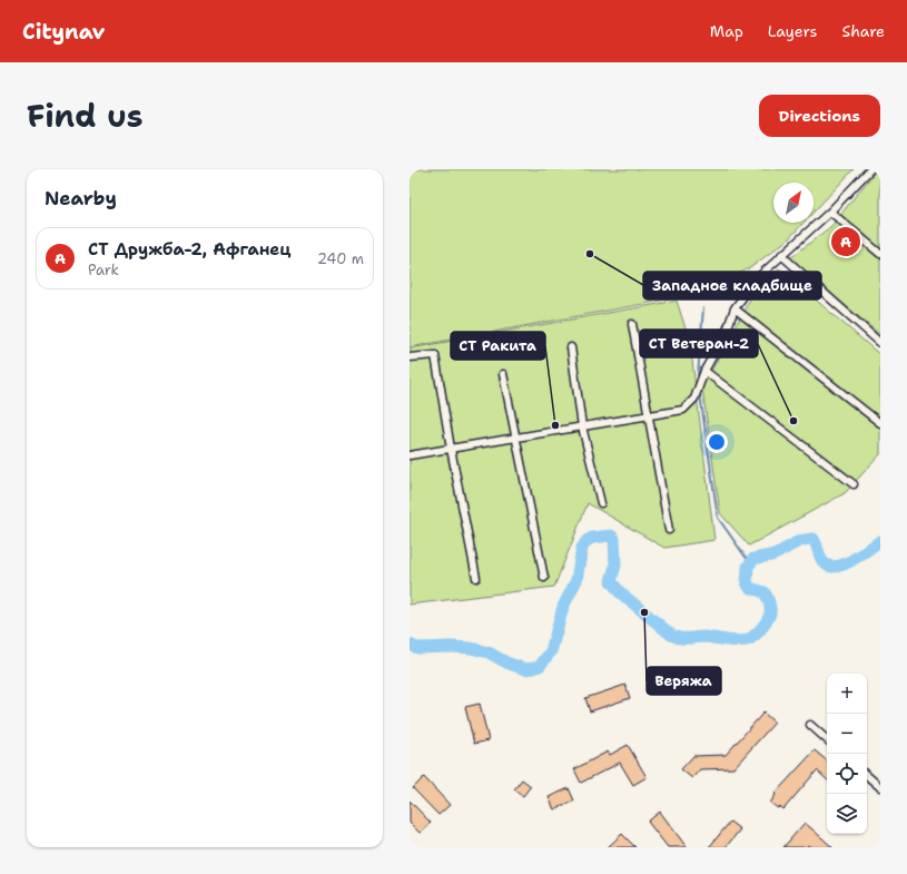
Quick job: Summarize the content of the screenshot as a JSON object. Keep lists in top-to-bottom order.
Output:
{
  "places": [
    "Западное кладбище",
    "СТ Ветеран-2",
    "СТ Ракита",
    "Веряжа"
  ],
  "north": "top right",
  "page": {
    "header": "Citynav",
    "nav": ["Map", "Layers", "Share"],
    "title": "Find us",
    "buttons": "Directions",
    "heading": "Nearby",
    "pins": "A",
    "list": [
      {
        "mark": "A",
        "name": "СТ Дружба-2, Афганец",
        "note": "Park",
        "value": "240 m"
      }
    ],
    "map_buttons": ["+", "−"]
  }
}
